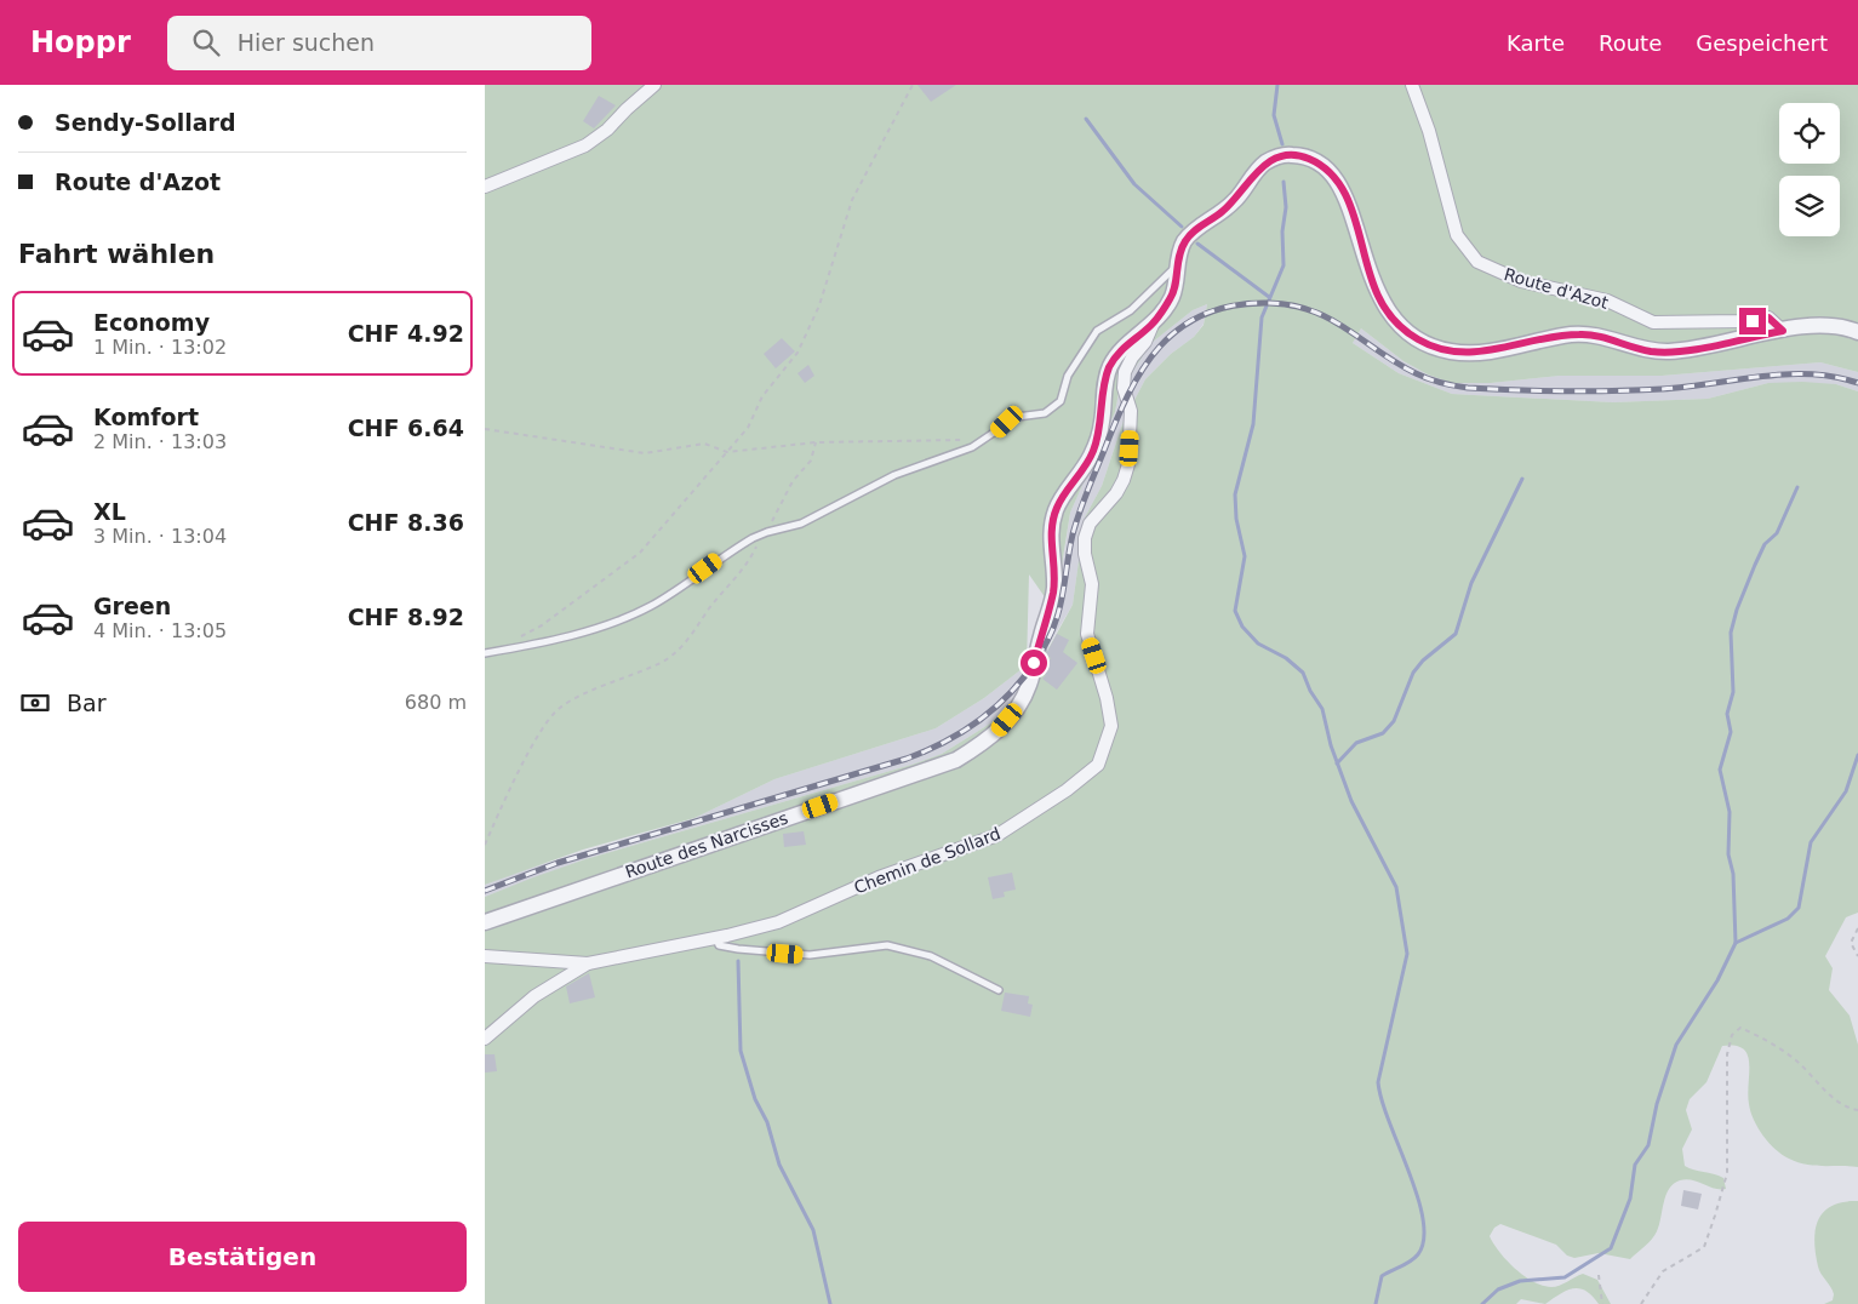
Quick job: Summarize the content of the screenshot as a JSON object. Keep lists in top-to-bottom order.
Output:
{
  "streets": {
    "street": ["Route d'Azot", "Route des Narcisses", "Chemin de Sollard"]
  },
  "crossings": [
    ["Route d'Azot", "Route des Narcisses"],
    ["Route des Narcisses", "Chemin de Sollard"]
  ],
  "page": {
    "header": "Hoppr",
    "search": "Hier suchen",
    "nav": ["Karte", "Route", "Gespeichert"],
    "banner": ["Sendy-Sollard", "Route d'Azot"],
    "heading": "Fahrt wählen",
    "list": [
      {
        "name": "Economy",
        "note": "1 Min. · 13:02",
        "value": "CHF 4.92"
      },
      {
        "name": "Komfort",
        "note": "2 Min. · 13:03",
        "value": "CHF 6.64"
      },
      {
        "name": "XL",
        "note": "3 Min. · 13:04",
        "value": "CHF 8.36"
      },
      {
        "name": "Green",
        "note": "4 Min. · 13:05",
        "value": "CHF 8.92"
      }
    ],
    "pay": ["Bar", "680 m"],
    "buttons": "Bestätigen"
  }
}
